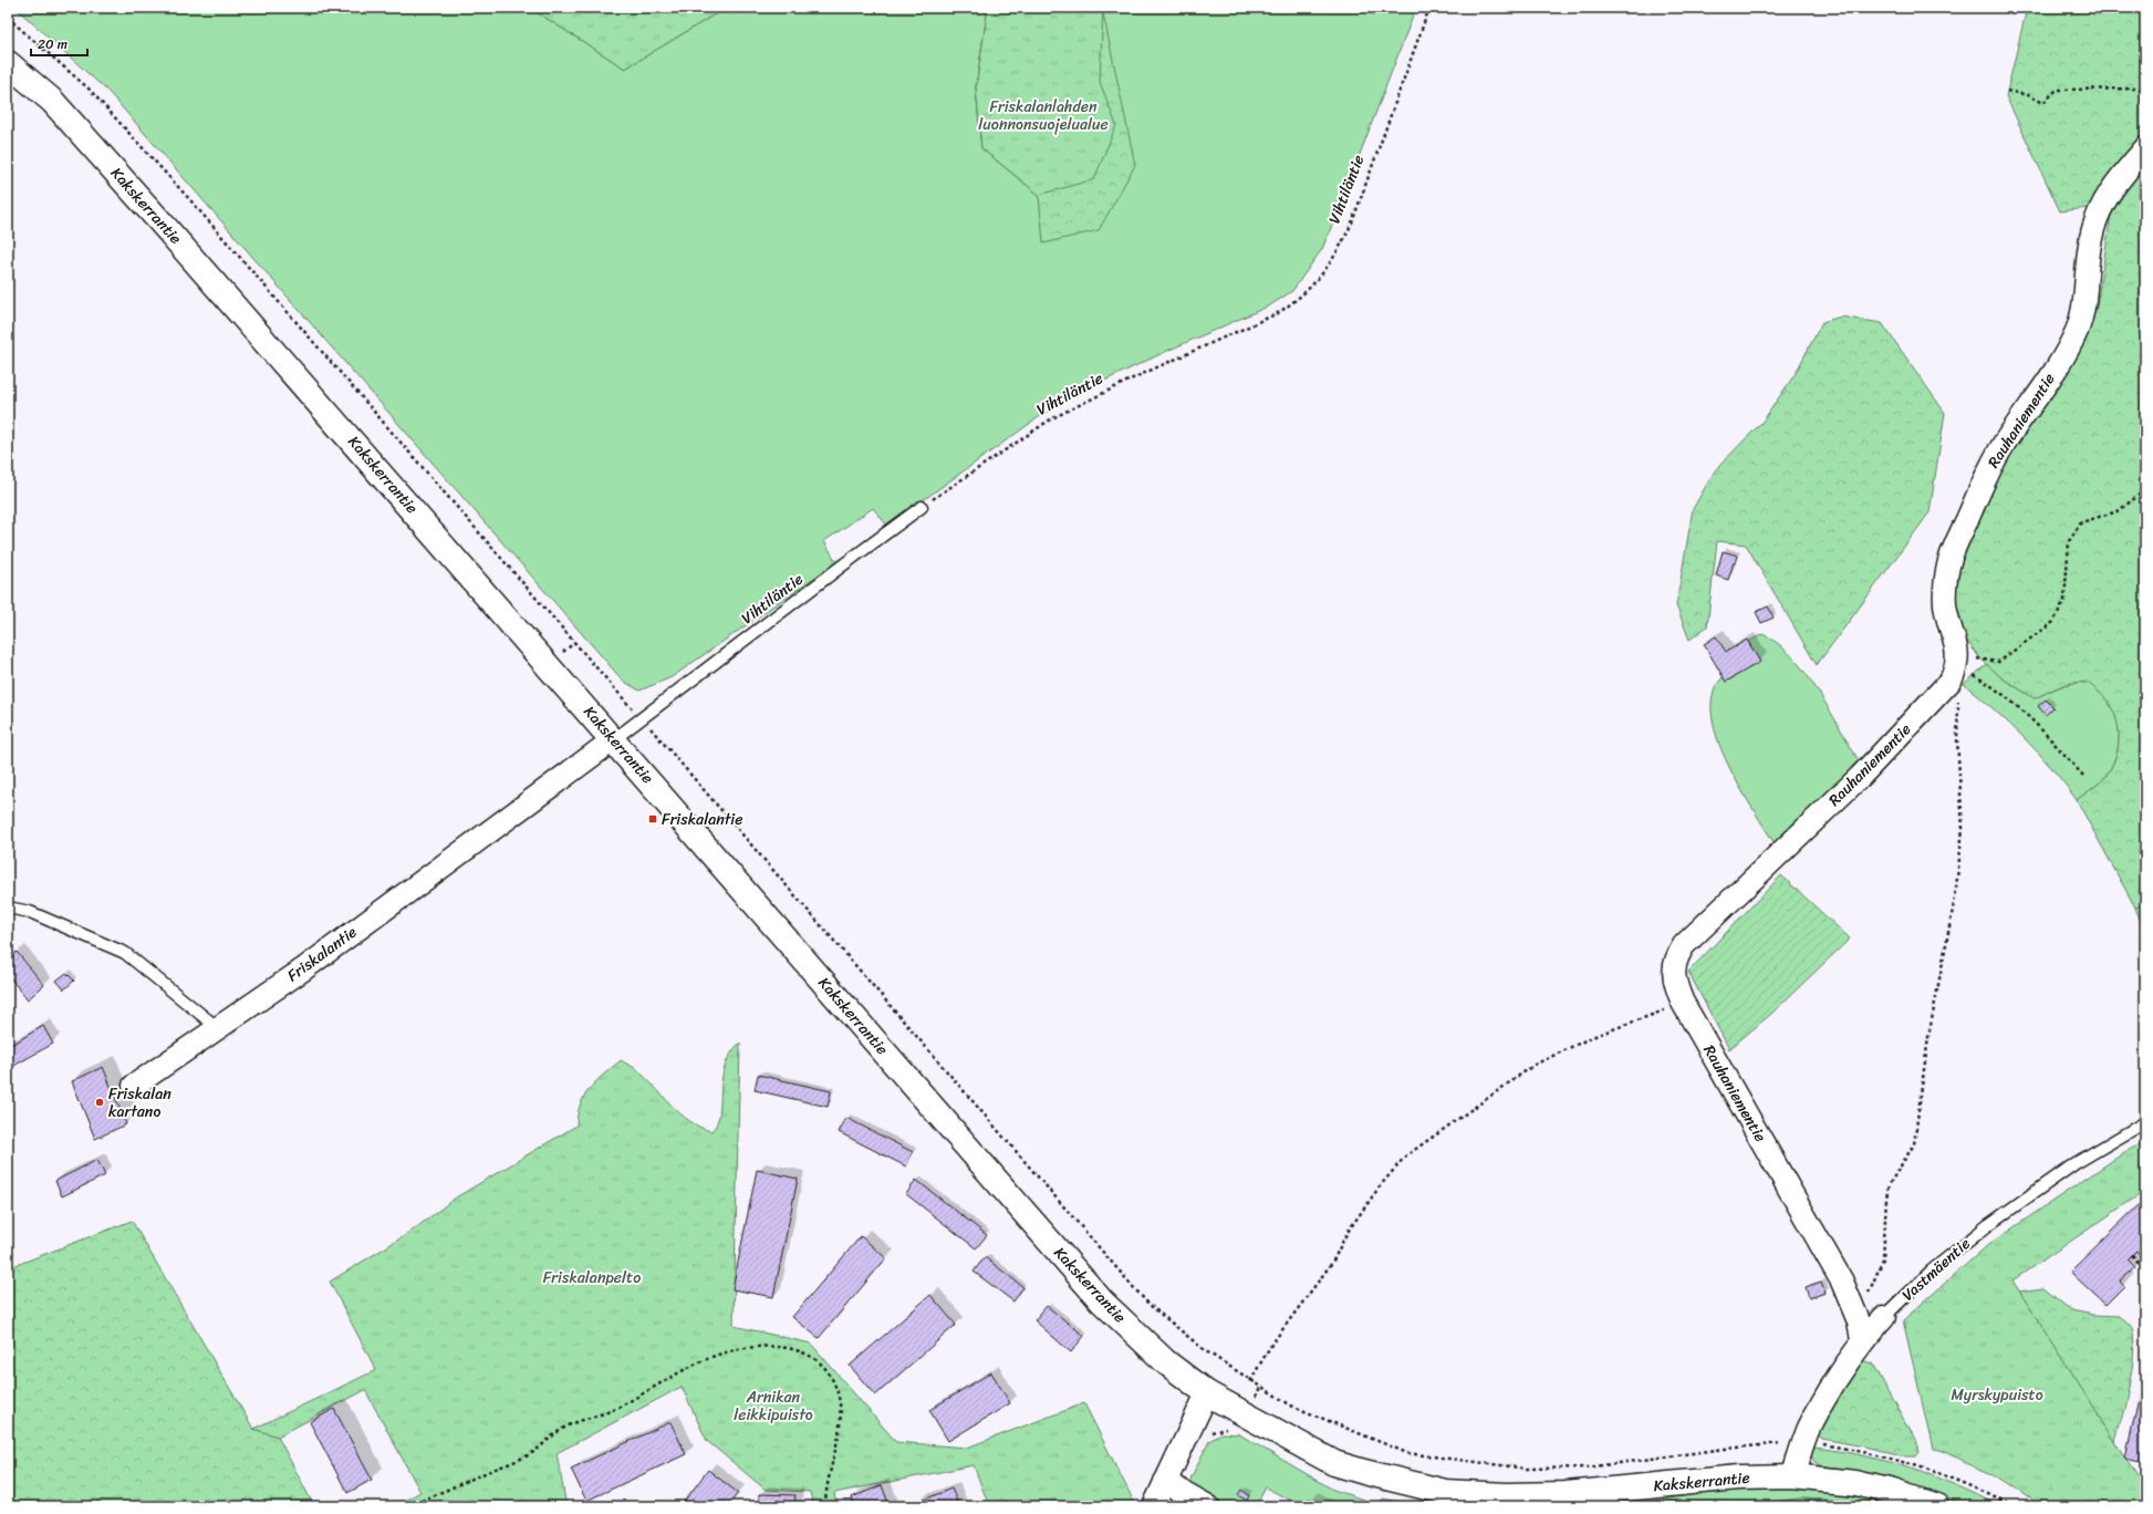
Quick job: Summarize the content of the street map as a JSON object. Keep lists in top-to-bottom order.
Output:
{
  "streets": {
    "main road": ["Kakskerrantie"],
    "street": ["Rauhaniementie", "Friskalantie", "Vastmäentie"],
    "lane": ["Vihtiläntie"]
  },
  "crossings": [
    ["Vihtiläntie", "Kakskerrantie"],
    ["Vihtiläntie", "Friskalantie"],
    ["Kakskerrantie", "Friskalantie"],
    ["Kakskerrantie", "Vastmäentie"],
    ["Rauhaniementie", "Vastmäentie"]
  ],
  "parks": [
    "Friskalanlahden luonnonsuojelualue",
    "Friskalanpelto",
    "Myrskypuisto",
    "Arnikan leikkipuisto"
  ],
  "places": {
    "transit": ["Friskalantie"],
    "other": ["Friskalan kartano"]
  },
  "scale_bar": "20 m"
}
